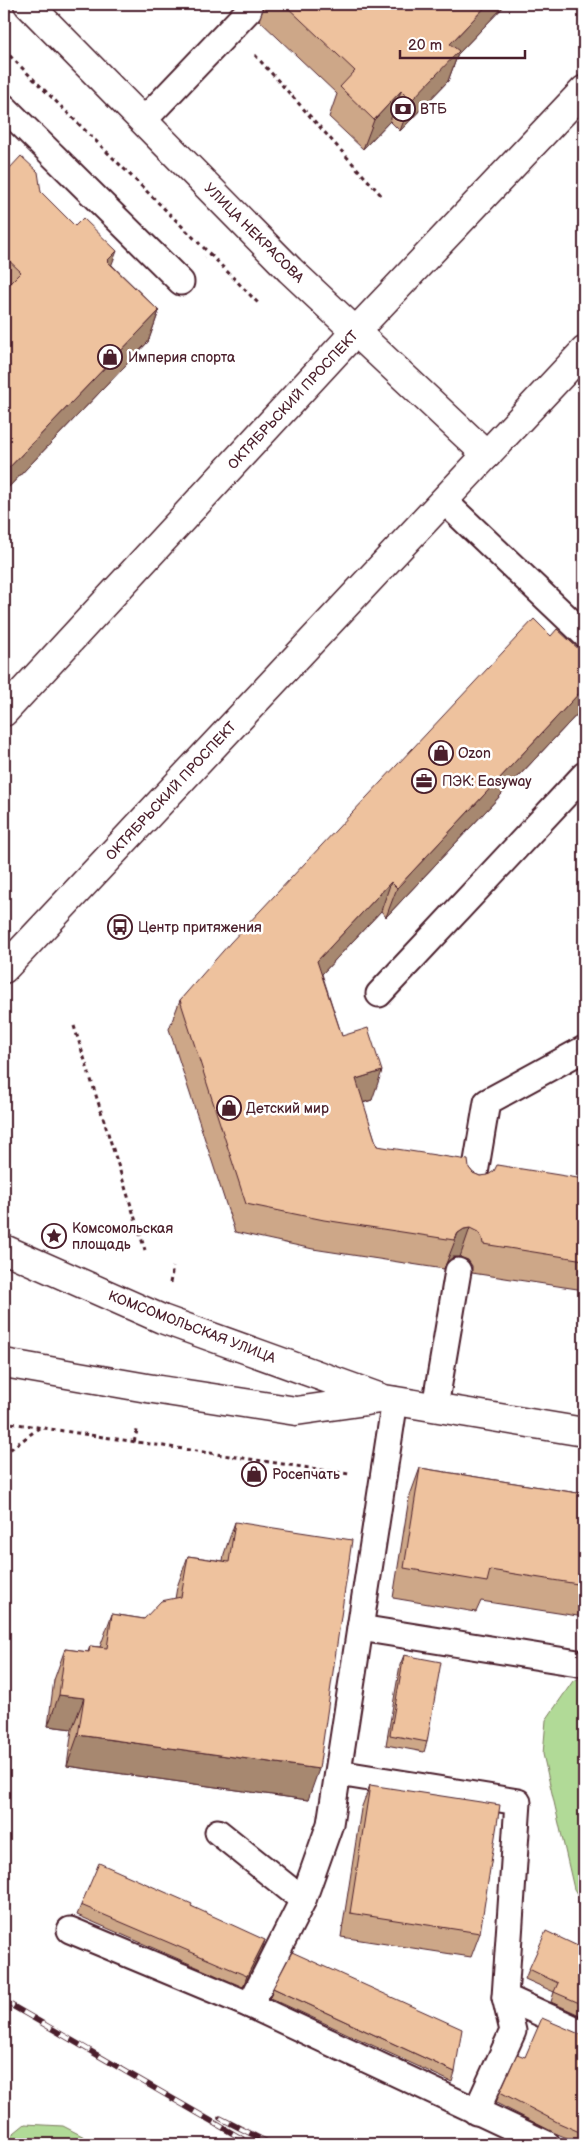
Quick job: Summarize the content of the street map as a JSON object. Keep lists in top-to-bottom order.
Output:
{
  "streets": {
    "main road": ["УЛИЦА НЕКРАСОВА", "ОКТЯБРЬСКИЙ ПРОСПЕКТ", "КОМСОМОЛЬСКАЯ УЛИЦА"]
  },
  "crossings": [
    ["УЛИЦА НЕКРАСОВА", "ОКТЯБРЬСКИЙ ПРОСПЕКТ"]
  ],
  "places": {
    "bank": ["ВТБ"],
    "shop": [
      "Империя спорта",
      "Ozon",
      "Детский мир",
      "Росепчать"
    ],
    "office": ["ПЭК: Easyway"],
    "bus stop": ["Центр притяжения"],
    "place": ["Комсомольская площадь"]
  },
  "scale_bar": "20 m"
}
